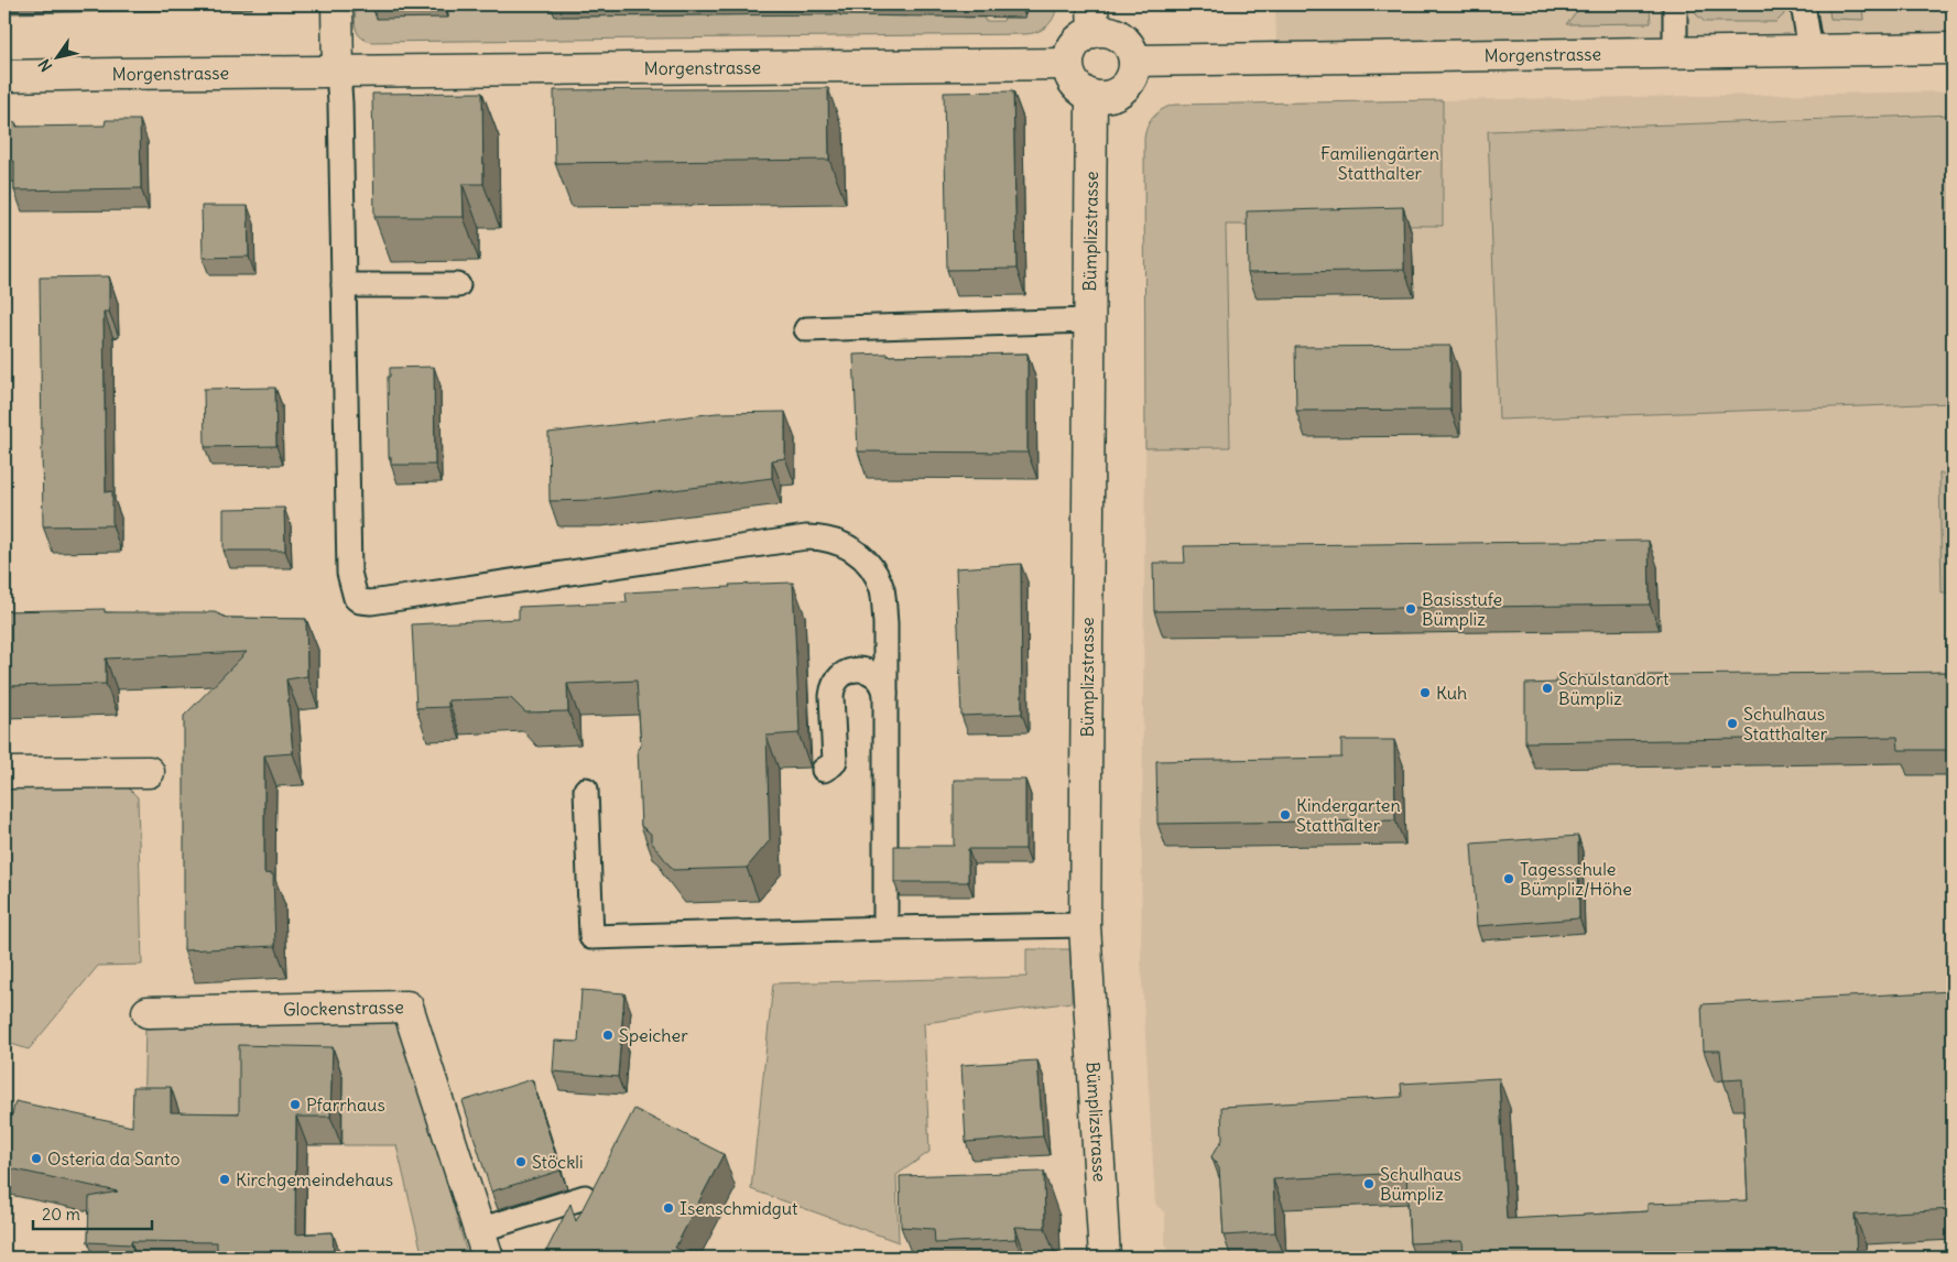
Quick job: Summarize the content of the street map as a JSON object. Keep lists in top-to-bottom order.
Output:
{
  "streets": {
    "street": ["Morgenstrasse", "Bümplizstrasse", "Glockenstrasse"]
  },
  "crossings": [
    ["Morgenstrasse", "Bümplizstrasse"]
  ],
  "parks": ["Familiengärten Statthalter"],
  "places": [
    "Basisstufe Bümpliz",
    "Schulstandort Bümpliz",
    "Kuh",
    "Schulhaus Statthalter",
    "Kindergarten Statthalter",
    "Tagesschule Bümpliz/Höhe",
    "Speicher",
    "Pfarrhaus",
    "Osteria da Santo",
    "Stöckli",
    "Kirchgemeindehaus",
    "Schulhaus Bümpliz",
    "Isenschmidgut"
  ],
  "scale_bar": "20 m",
  "north": "bottom left"
}
